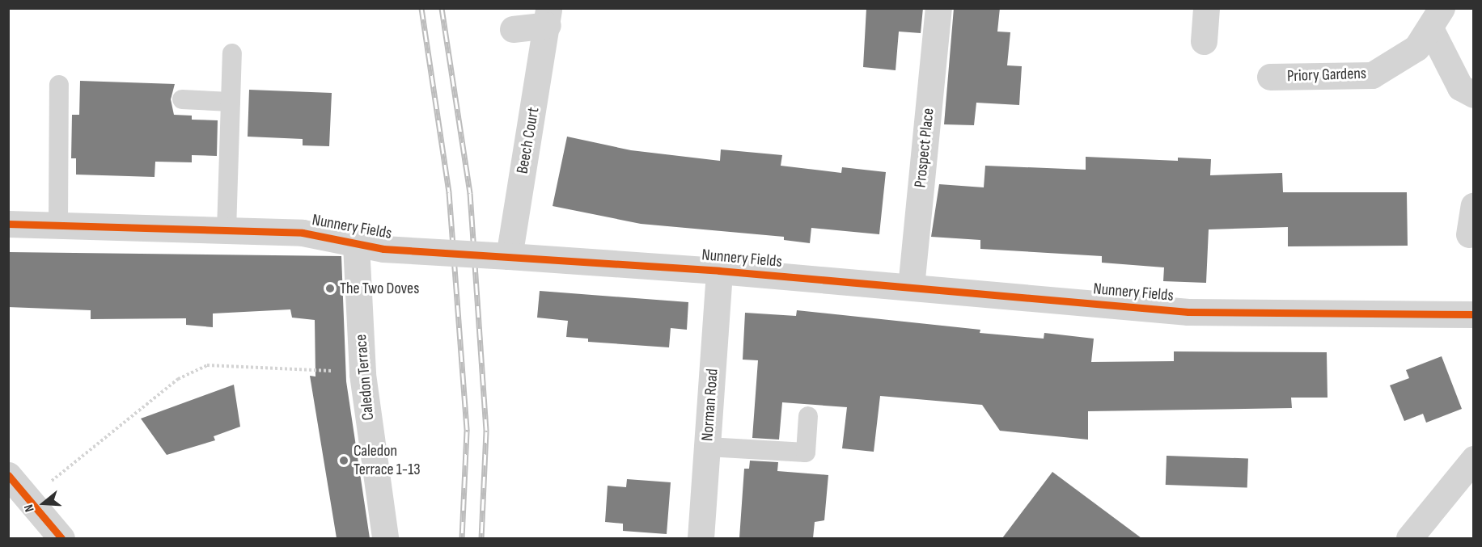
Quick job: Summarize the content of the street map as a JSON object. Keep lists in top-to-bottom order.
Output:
{
  "streets": {
    "street": [
      "Priory Gardens",
      "Beech Court",
      "Prospect Place",
      "Nunnery Fields",
      "Caledon Terrace",
      "Norman Road"
    ]
  },
  "crossings": [
    ["Beech Court", "Nunnery Fields"],
    ["Prospect Place", "Nunnery Fields"],
    ["Nunnery Fields", "Caledon Terrace"],
    ["Nunnery Fields", "Norman Road"]
  ],
  "places": ["The Two Doves", "Caledon Terrace 1-13"],
  "north": "left"
}
